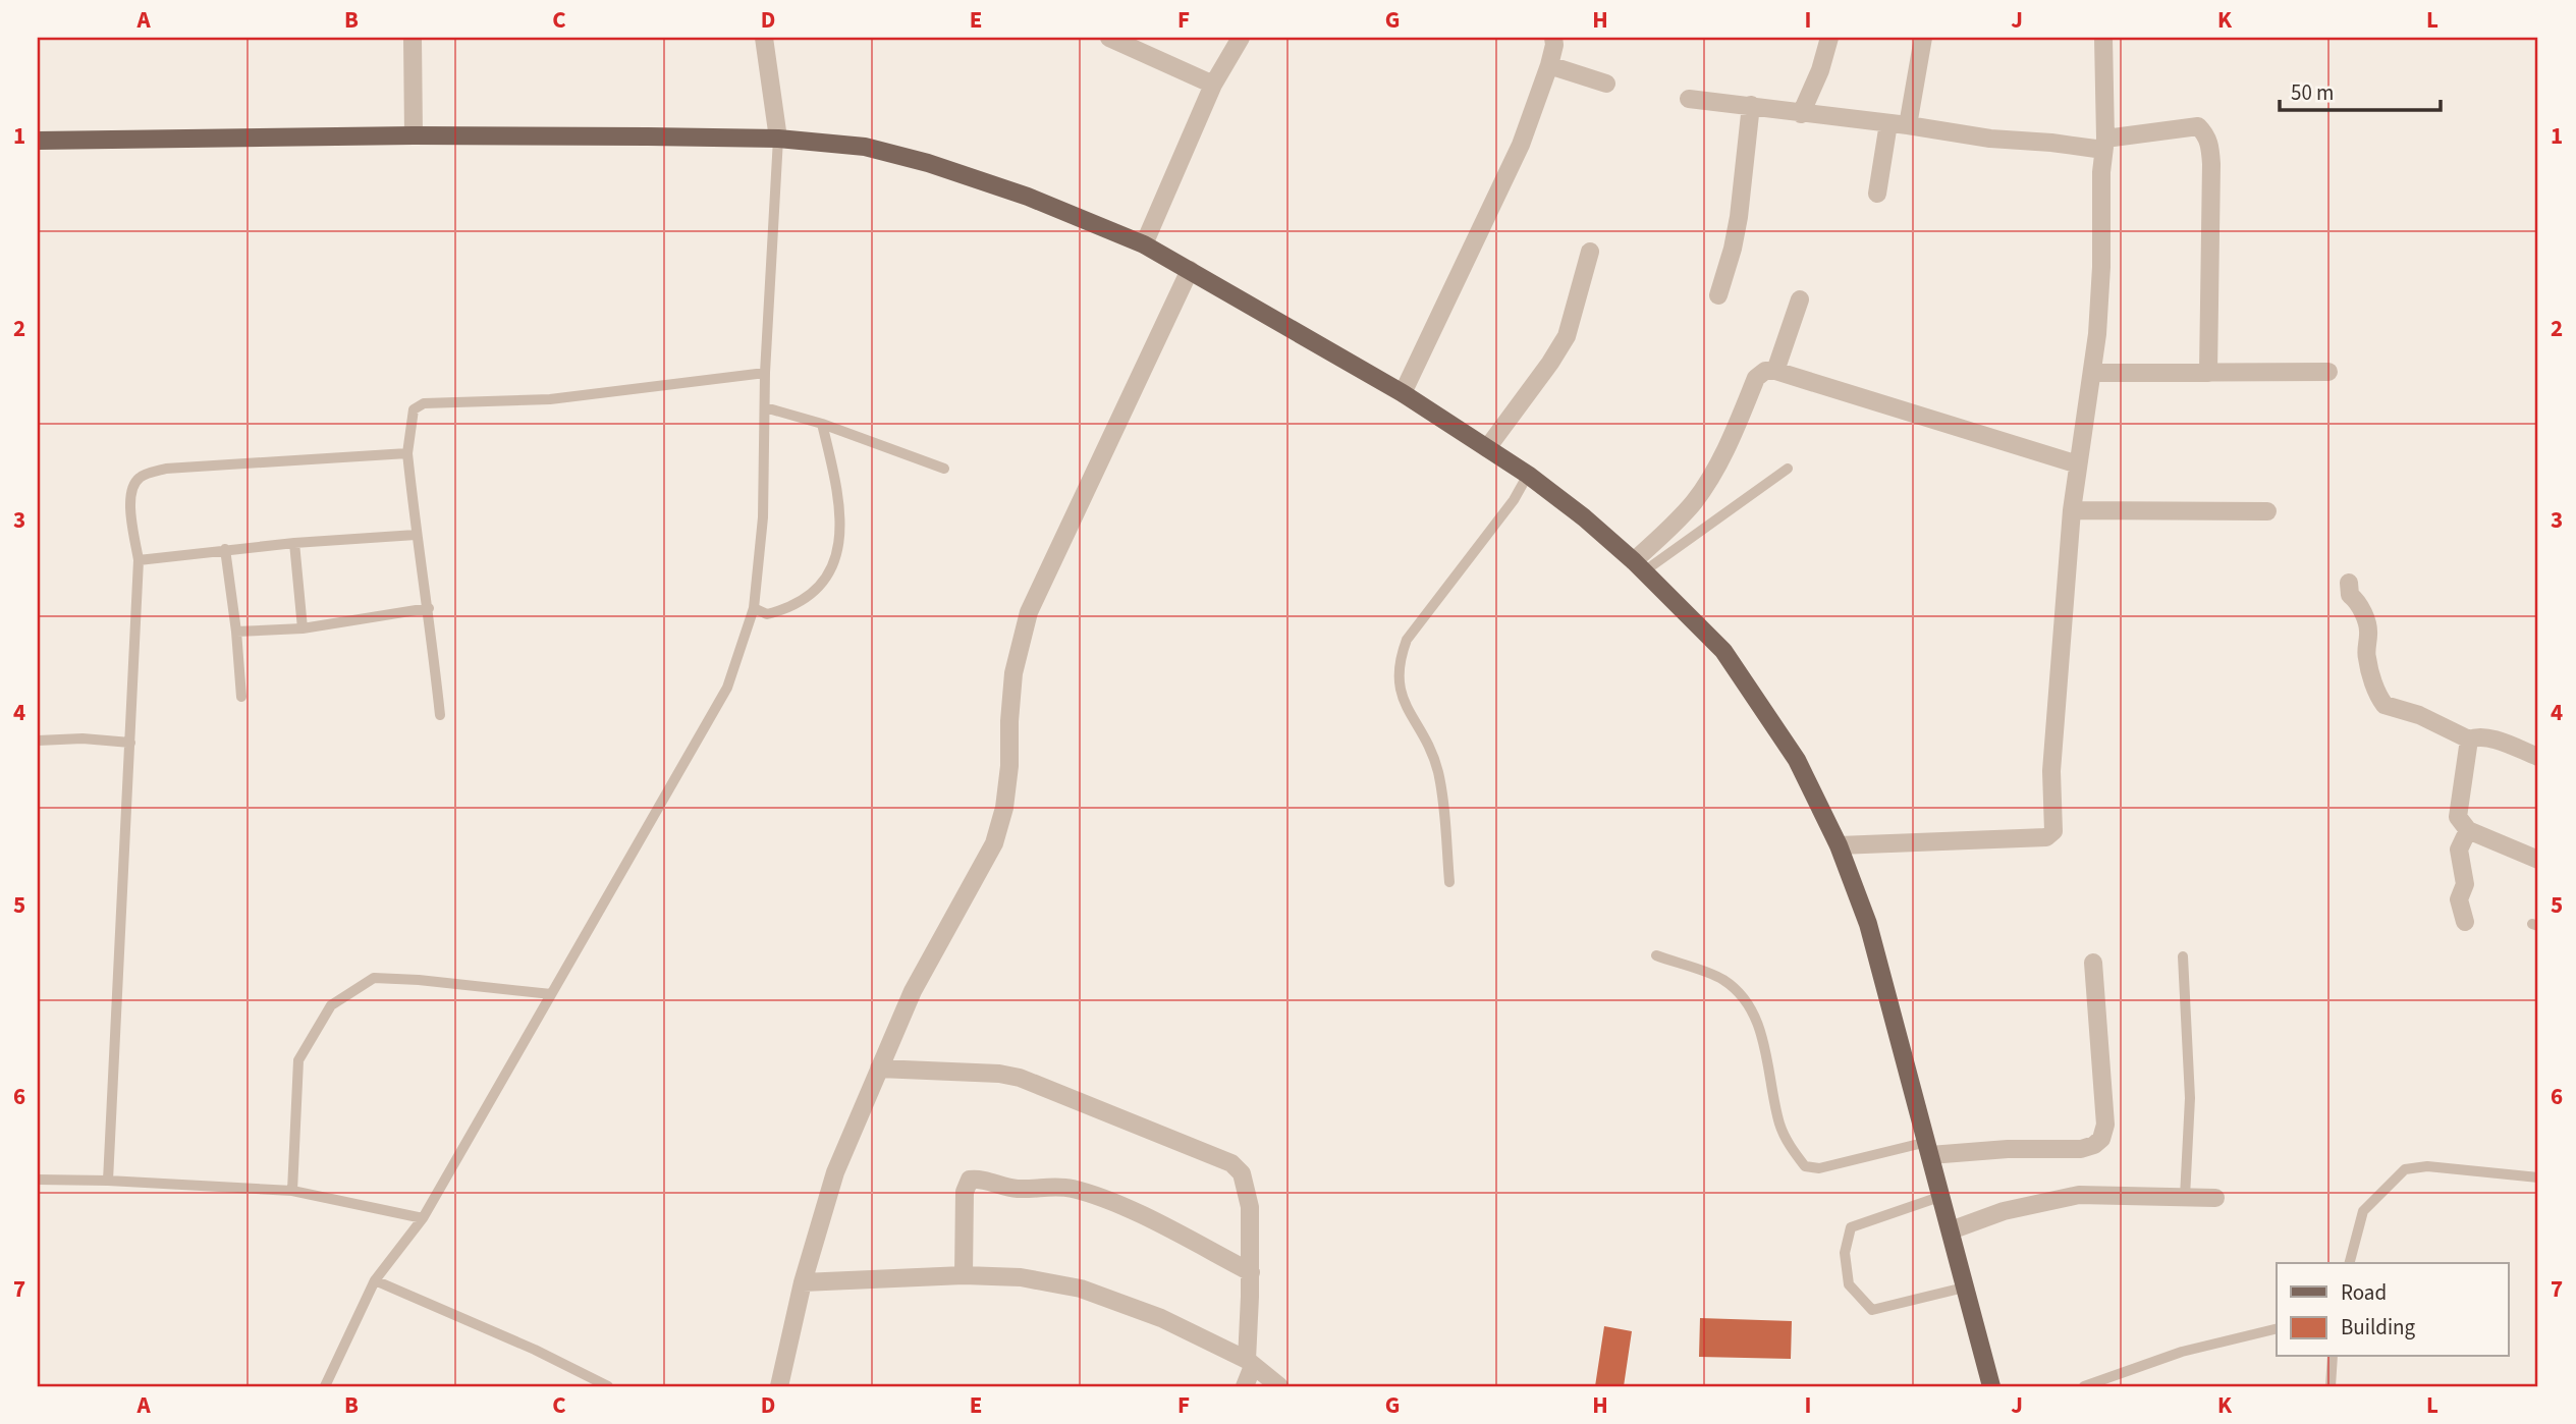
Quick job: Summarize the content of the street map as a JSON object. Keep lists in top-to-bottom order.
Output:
{
  "legend": ["Road", "Building"],
  "scale_bar": "50 m",
  "grid": {
    "columns": [
      "A",
      "B",
      "C",
      "D",
      "E",
      "F",
      "G",
      "H",
      "I",
      "J",
      "K",
      "L"
    ],
    "rows": [
      "1",
      "2",
      "3",
      "4",
      "5",
      "6",
      "7"
    ]
  }
}
